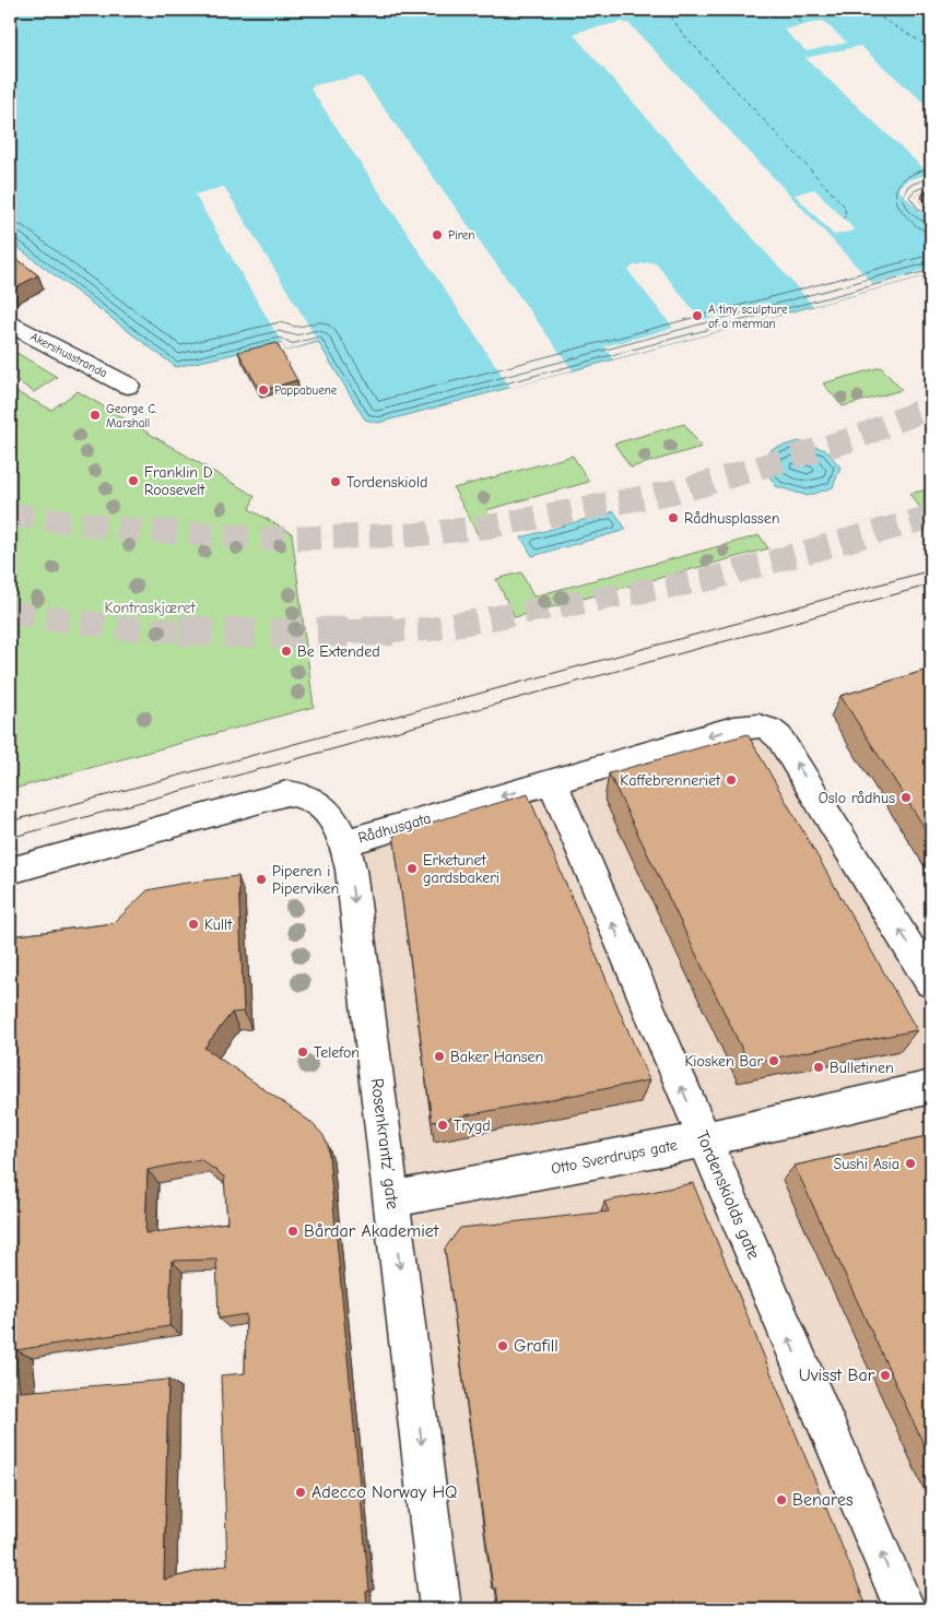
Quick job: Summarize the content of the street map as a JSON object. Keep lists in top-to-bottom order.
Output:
{
  "streets": {
    "street": [
      "Akershusstranda",
      "Rådhusgata",
      "Rosenkrantz’ gate",
      "Otto Sverdrups gate",
      "Tordenskiolds gate"
    ]
  },
  "crossings": [
    ["Rådhusgata", "Rosenkrantz’ gate"],
    ["Rådhusgata", "Tordenskiolds gate"],
    ["Rosenkrantz’ gate", "Otto Sverdrups gate"],
    ["Otto Sverdrups gate", "Tordenskiolds gate"]
  ],
  "one_way": ["Rådhusgata", "Rosenkrantz’ gate", "Tordenskiolds gate"],
  "parks": ["Kontraskjæret"],
  "places": [
    "Piren",
    "A tiny sculpture of a merman",
    "Pappabuene",
    "George C. Marshall",
    "Franklin D Roosevelt",
    "Tordenskiold",
    "Rådhusplassen",
    "Be Extended",
    "Kaffebrenneriet",
    "Oslo rådhus",
    "Erketunet gardsbakeri",
    "Piperen i Piperviken",
    "Kullt",
    "Telefon",
    "Baker Hansen",
    "Kiosken Bar",
    "Bulletinen",
    "Trygd",
    "Sushi Asia",
    "Bårdar Akademiet",
    "Grafill",
    "Uvisst Bar",
    "Adecco Norway HQ",
    "Benares"
  ]
}
